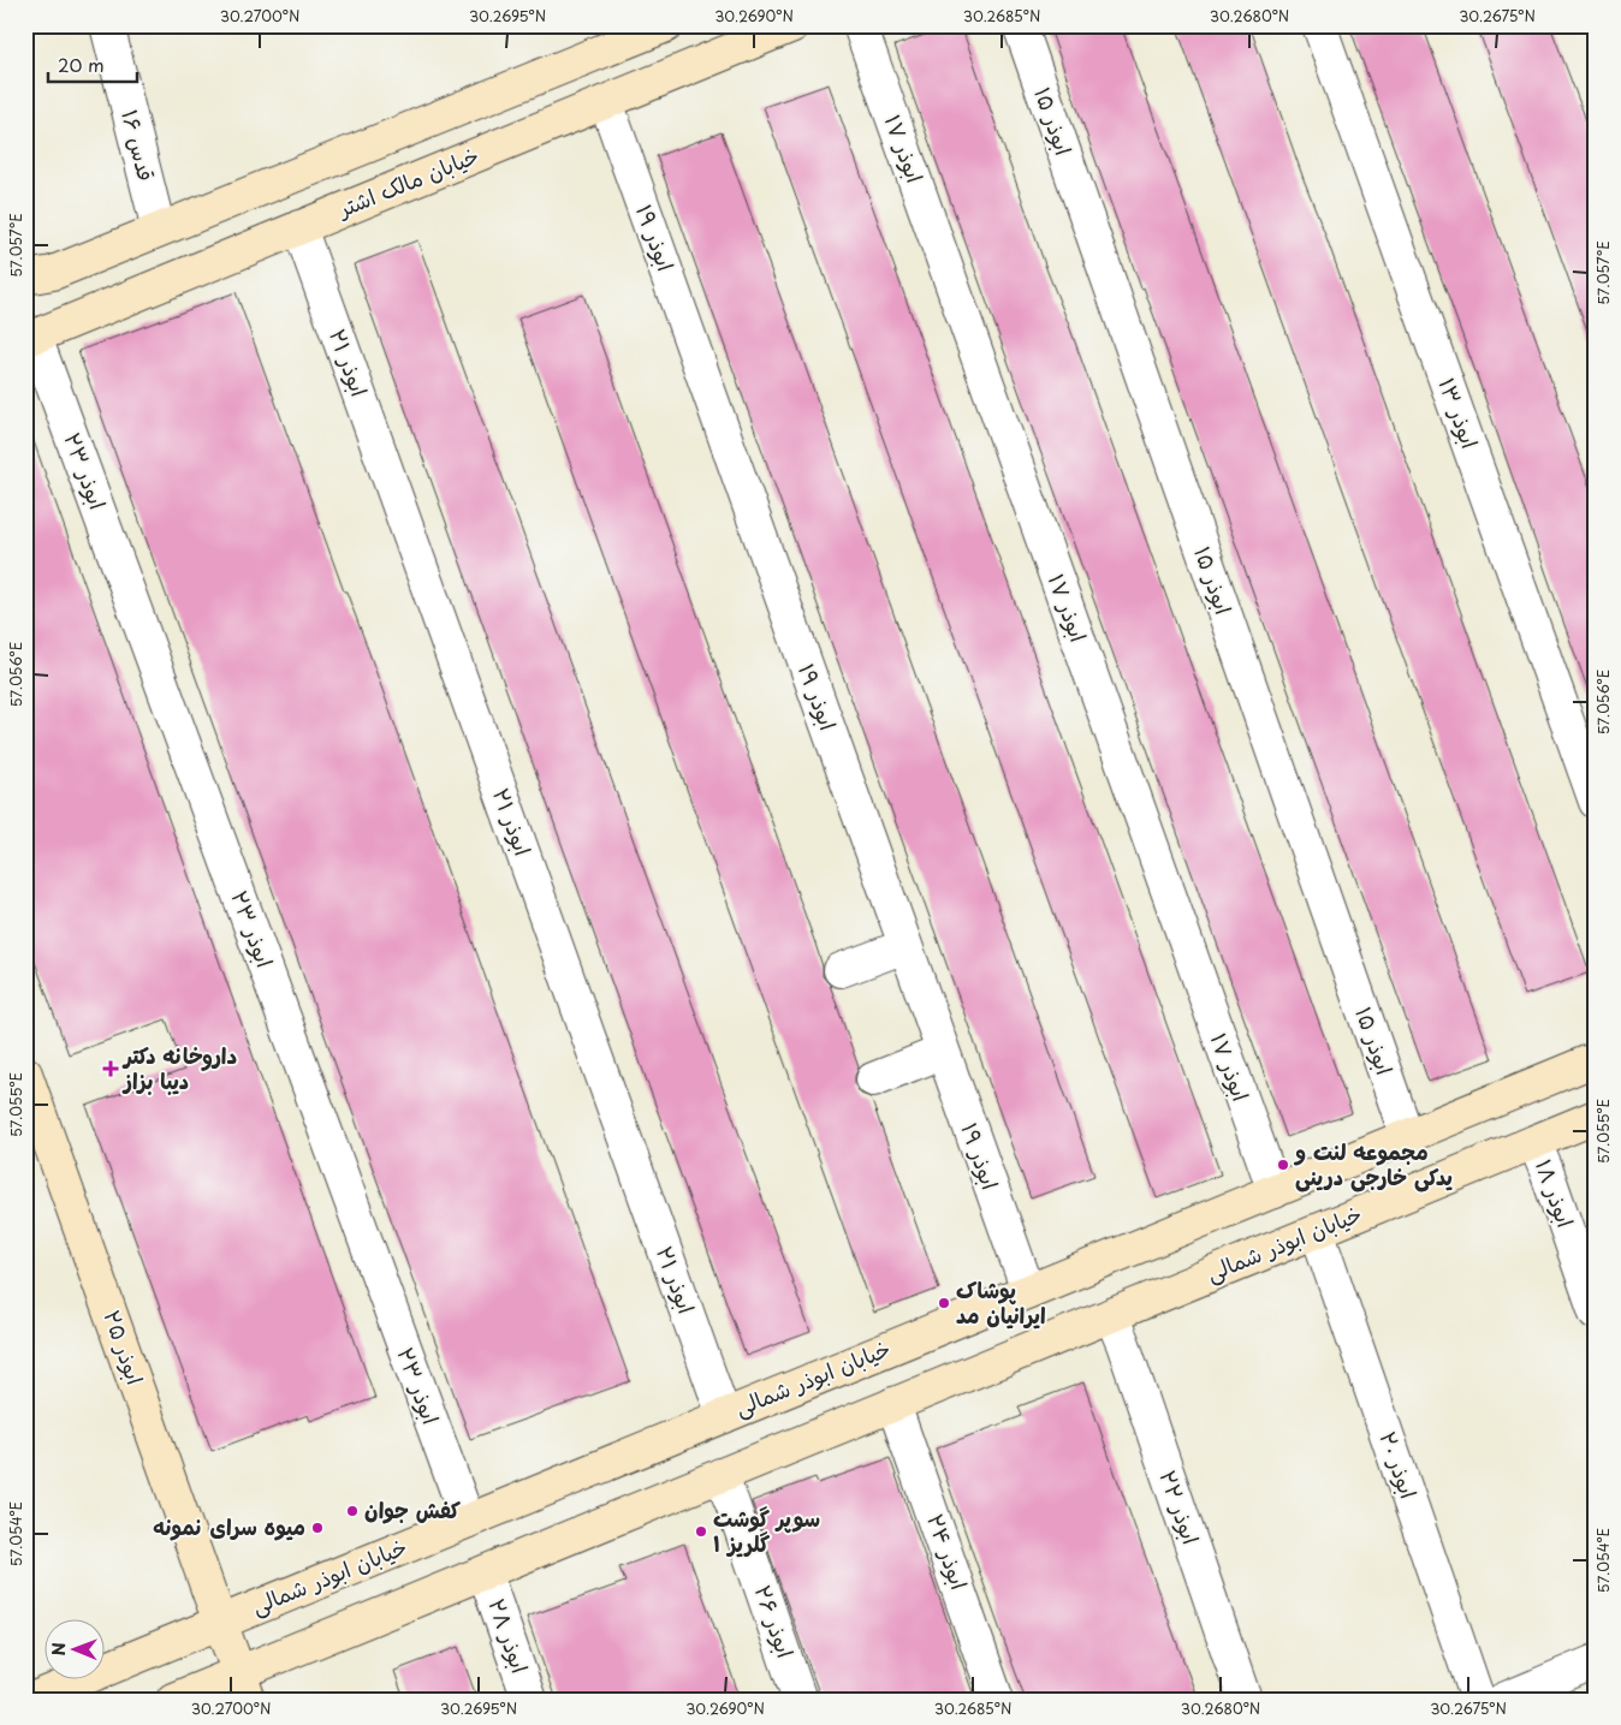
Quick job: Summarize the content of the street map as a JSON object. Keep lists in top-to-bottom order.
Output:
{
  "streets": {
    "main road": ["خیابان مالک اشتر", "خیابان ابوذر شمالی", "ابوذر ۲۵"],
    "street": [
      "ابوذر ۱۵",
      "قدس ۱۶",
      "ابوذر ۱۷",
      "ابوذر ۱۹",
      "ابوذر ۲۱",
      "ابوذر ۱۳",
      "ابوذر ۲۳",
      "ابوذر ۱۸",
      "ابوذر ۲۰",
      "ابوذر ۲۲",
      "ابوذر ۲۴",
      "ابوذر ۲۶",
      "ابوذر ۲۸"
    ]
  },
  "crossings": [
    ["ابوذر ۱۵", "خیابان ابوذر شمالی"],
    ["ابوذر ۱۷", "خیابان ابوذر شمالی"],
    ["خیابان مالک اشتر", "ابوذر ۱۹"],
    ["خیابان مالک اشتر", "ابوذر ۲۱"],
    ["خیابان مالک اشتر", "ابوذر ۲۳"],
    ["ابوذر ۱۹", "خیابان ابوذر شمالی"],
    ["ابوذر ۲۱", "خیابان ابوذر شمالی"],
    ["ابوذر ۲۳", "خیابان ابوذر شمالی"],
    ["ابوذر ۱۸", "خیابان ابوذر شمالی"],
    ["خیابان ابوذر شمالی", "ابوذر ۲۵"],
    ["خیابان ابوذر شمالی", "ابوذر ۲۰"],
    ["خیابان ابوذر شمالی", "ابوذر ۲۲"],
    ["خیابان ابوذر شمالی", "ابوذر ۲۴"],
    ["خیابان ابوذر شمالی", "ابوذر ۲۶"],
    ["خیابان ابوذر شمالی", "ابوذر ۲۸"]
  ],
  "places": {
    "health": ["داروخانه دکتر دیبا بزاز"],
    "other": [
      "مجموعه لنت و یدکی خارجی درینی",
      "پوشاک ایرانیان مد",
      "کفش جوان",
      "میوه سرای نمونه",
      "سوپر گوشت گلریز ۱"
    ]
  },
  "scale_bar": "20 m",
  "north": "left",
  "coordinates": [
    "30.2700°N",
    "30.2695°N",
    "30.2690°N",
    "30.2685°N",
    "30.2680°N",
    "30.2675°N",
    "57.057°E",
    "57.056°E",
    "57.055°E",
    "57.054°E"
  ]
}
